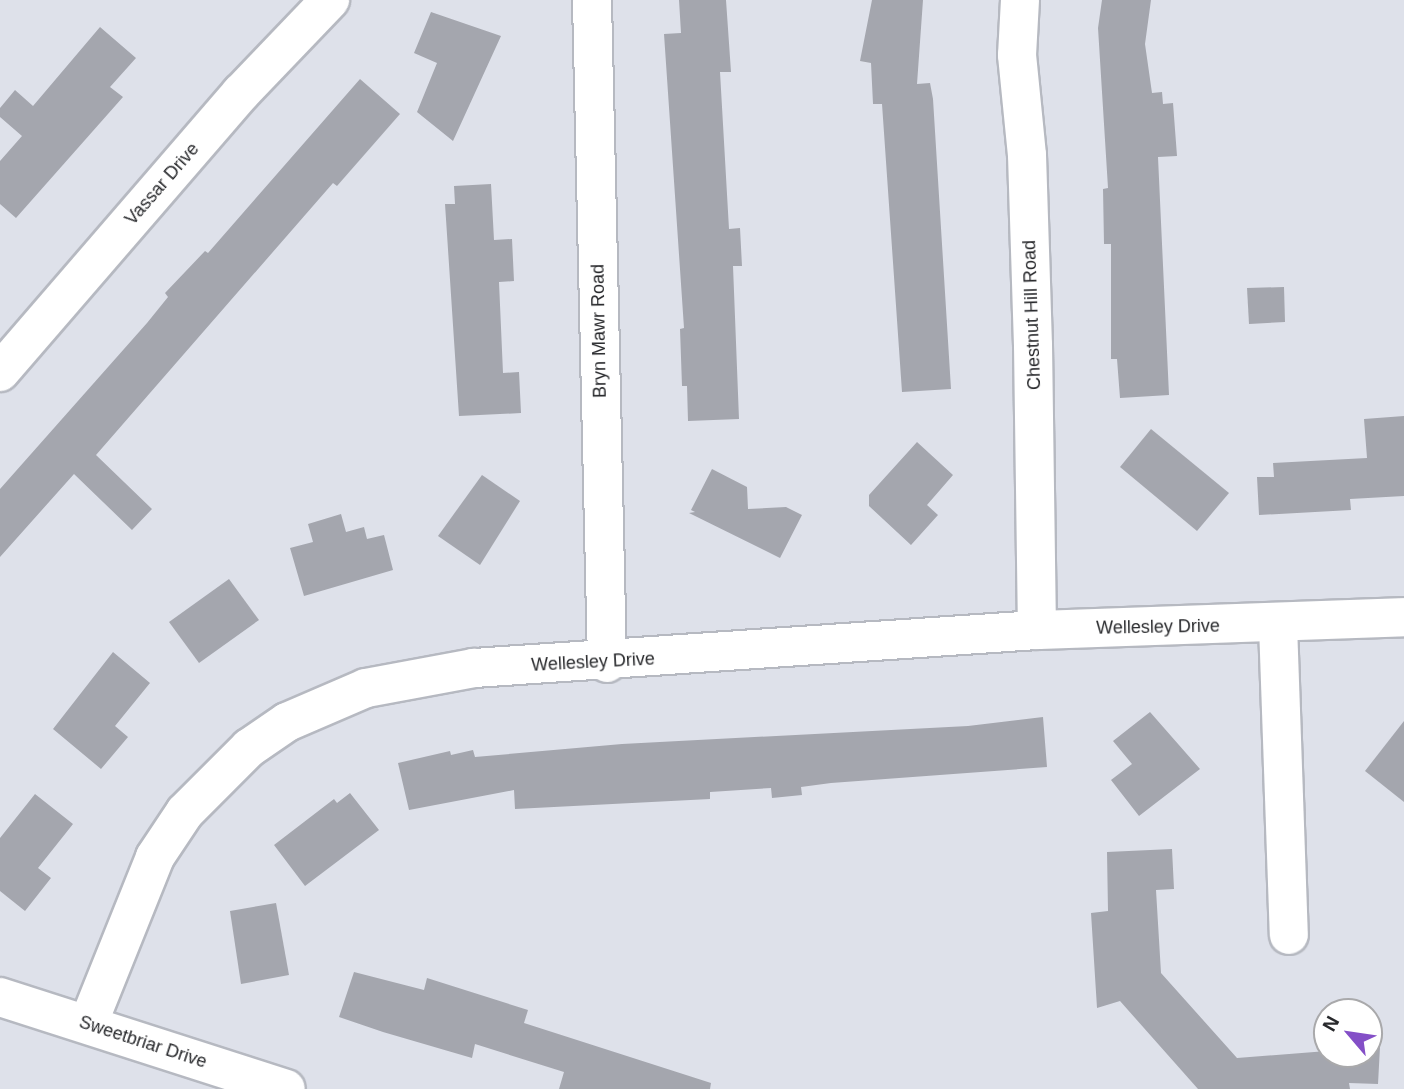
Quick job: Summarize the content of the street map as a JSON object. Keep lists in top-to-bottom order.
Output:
{
  "streets": {
    "street": [
      "Vassar Drive",
      "Chestnut Hill Road",
      "Bryn Mawr Road",
      "Wellesley Drive",
      "Sweetbriar Drive"
    ]
  },
  "crossings": [
    ["Chestnut Hill Road", "Wellesley Drive"],
    ["Bryn Mawr Road", "Wellesley Drive"],
    ["Wellesley Drive", "Sweetbriar Drive"]
  ],
  "north": "top left"
}
